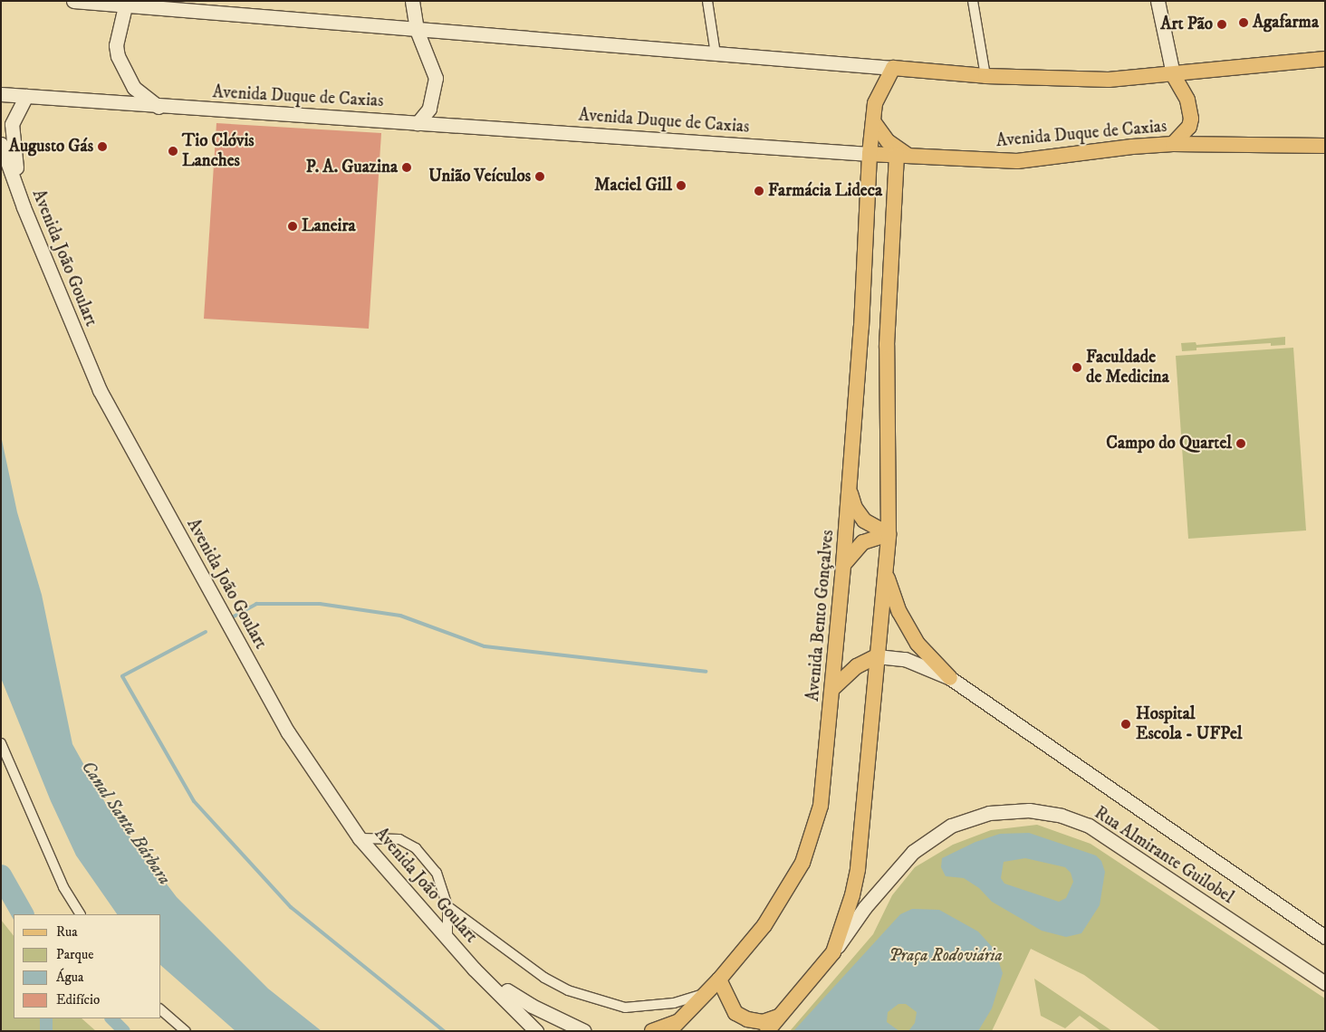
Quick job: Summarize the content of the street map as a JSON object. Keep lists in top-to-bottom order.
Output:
{
  "streets": {
    "main road": [
      "Avenida Duque de Caxias",
      "Avenida João Goulart",
      "Avenida Bento Gonçalves",
      "Rua Almirante Guilobel"
    ]
  },
  "crossings": [
    ["Avenida Duque de Caxias", "Avenida Bento Gonçalves"]
  ],
  "water": ["Canal Santa Bárbara"],
  "parks": ["Praça Rodoviária"],
  "places": [
    "Agafarma",
    "Art Pão",
    "Augusto Gás",
    "Tio Clóvis Lanches",
    "P. A. Guazina",
    "União Veículos",
    "Maciel Gill",
    "Farmácia Lideca",
    "Laneira",
    "Faculdade de Medicina",
    "Campo do Quartel",
    "Hospital Escola - UFPel"
  ],
  "legend": [
    "Rua",
    "Parque",
    "Água",
    "Edifício"
  ]
}
